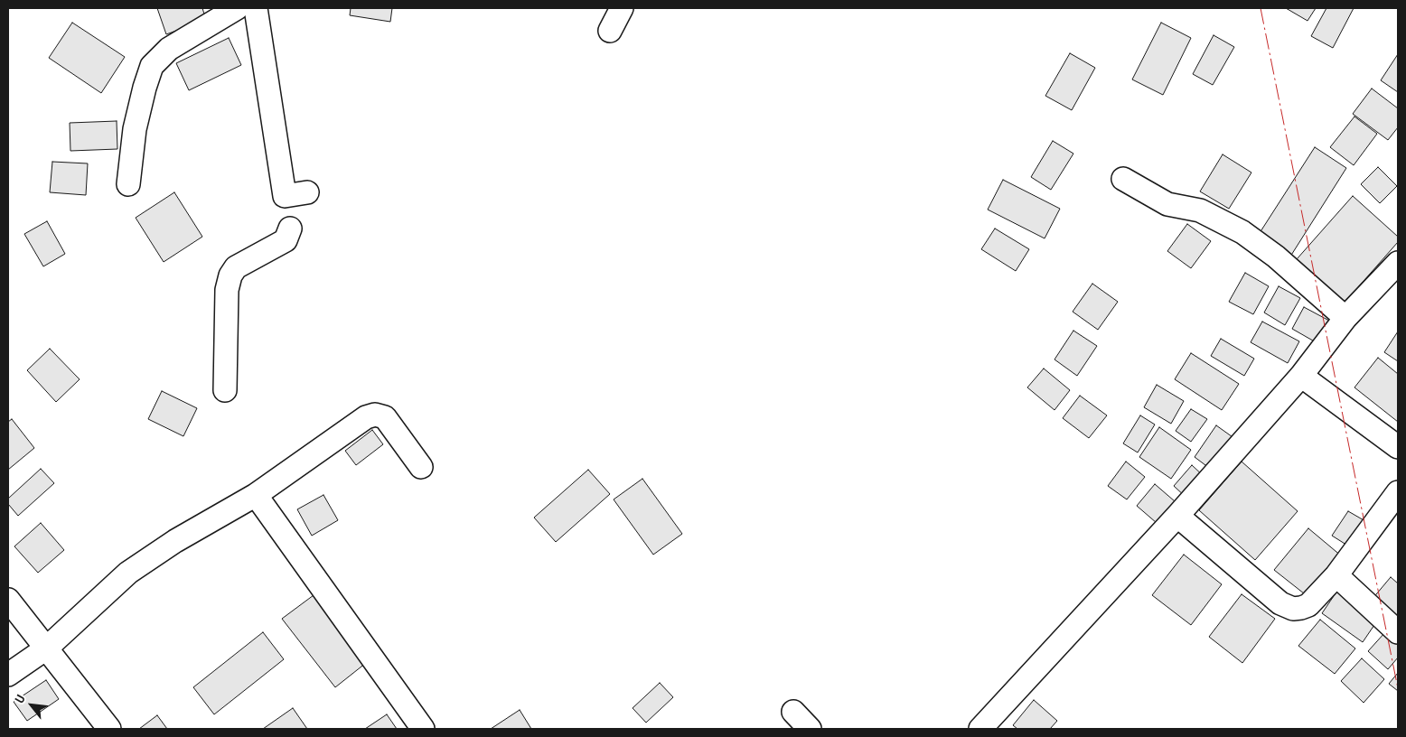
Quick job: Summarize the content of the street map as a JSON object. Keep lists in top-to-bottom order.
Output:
{
  "north": "top left"
}
